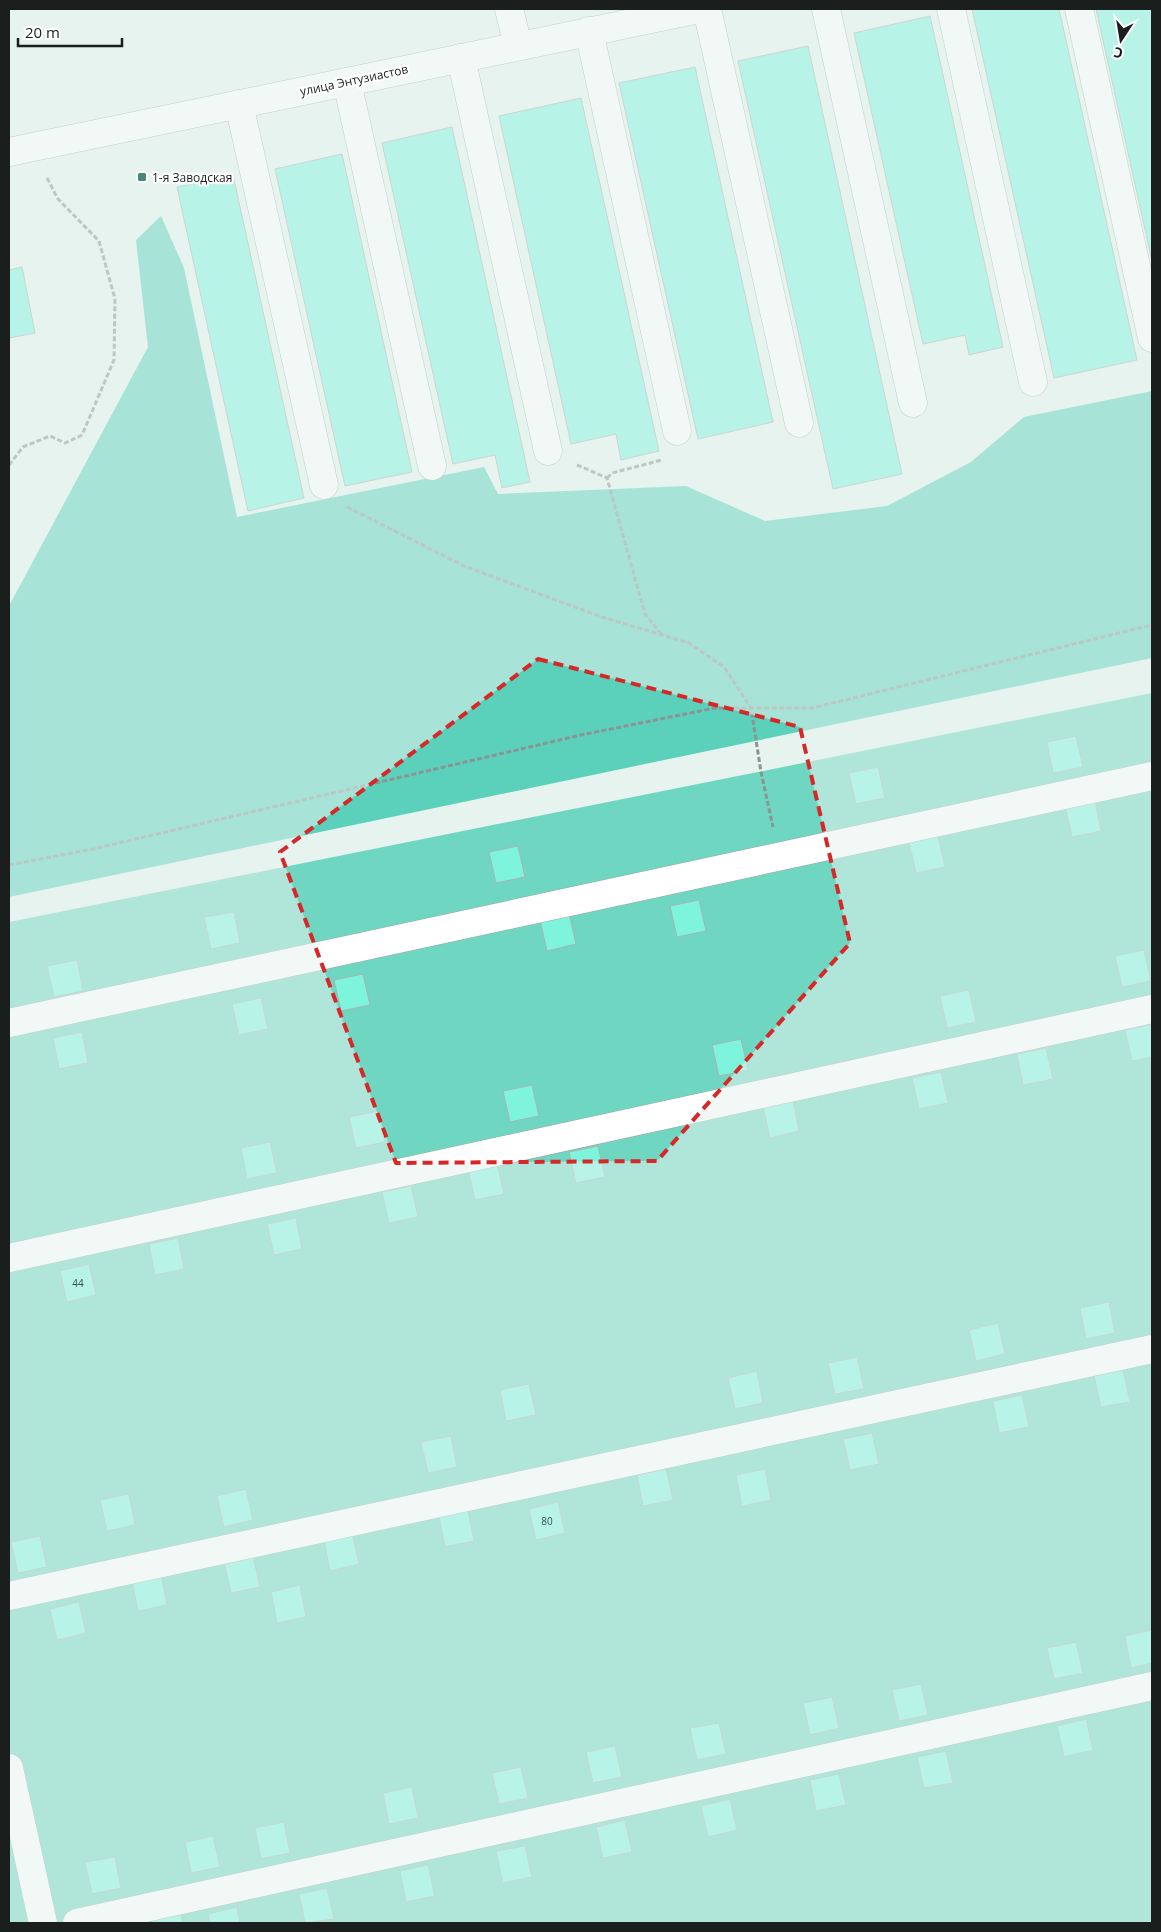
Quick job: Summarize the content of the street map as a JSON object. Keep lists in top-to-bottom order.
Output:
{
  "streets": {
    "main road": ["улица Энтузиастов"]
  },
  "places": {
    "transit": ["1-я Заводская"]
  },
  "house_numbers": ["44", "80"],
  "scale_bar": "20 m",
  "north": "bottom"
}
